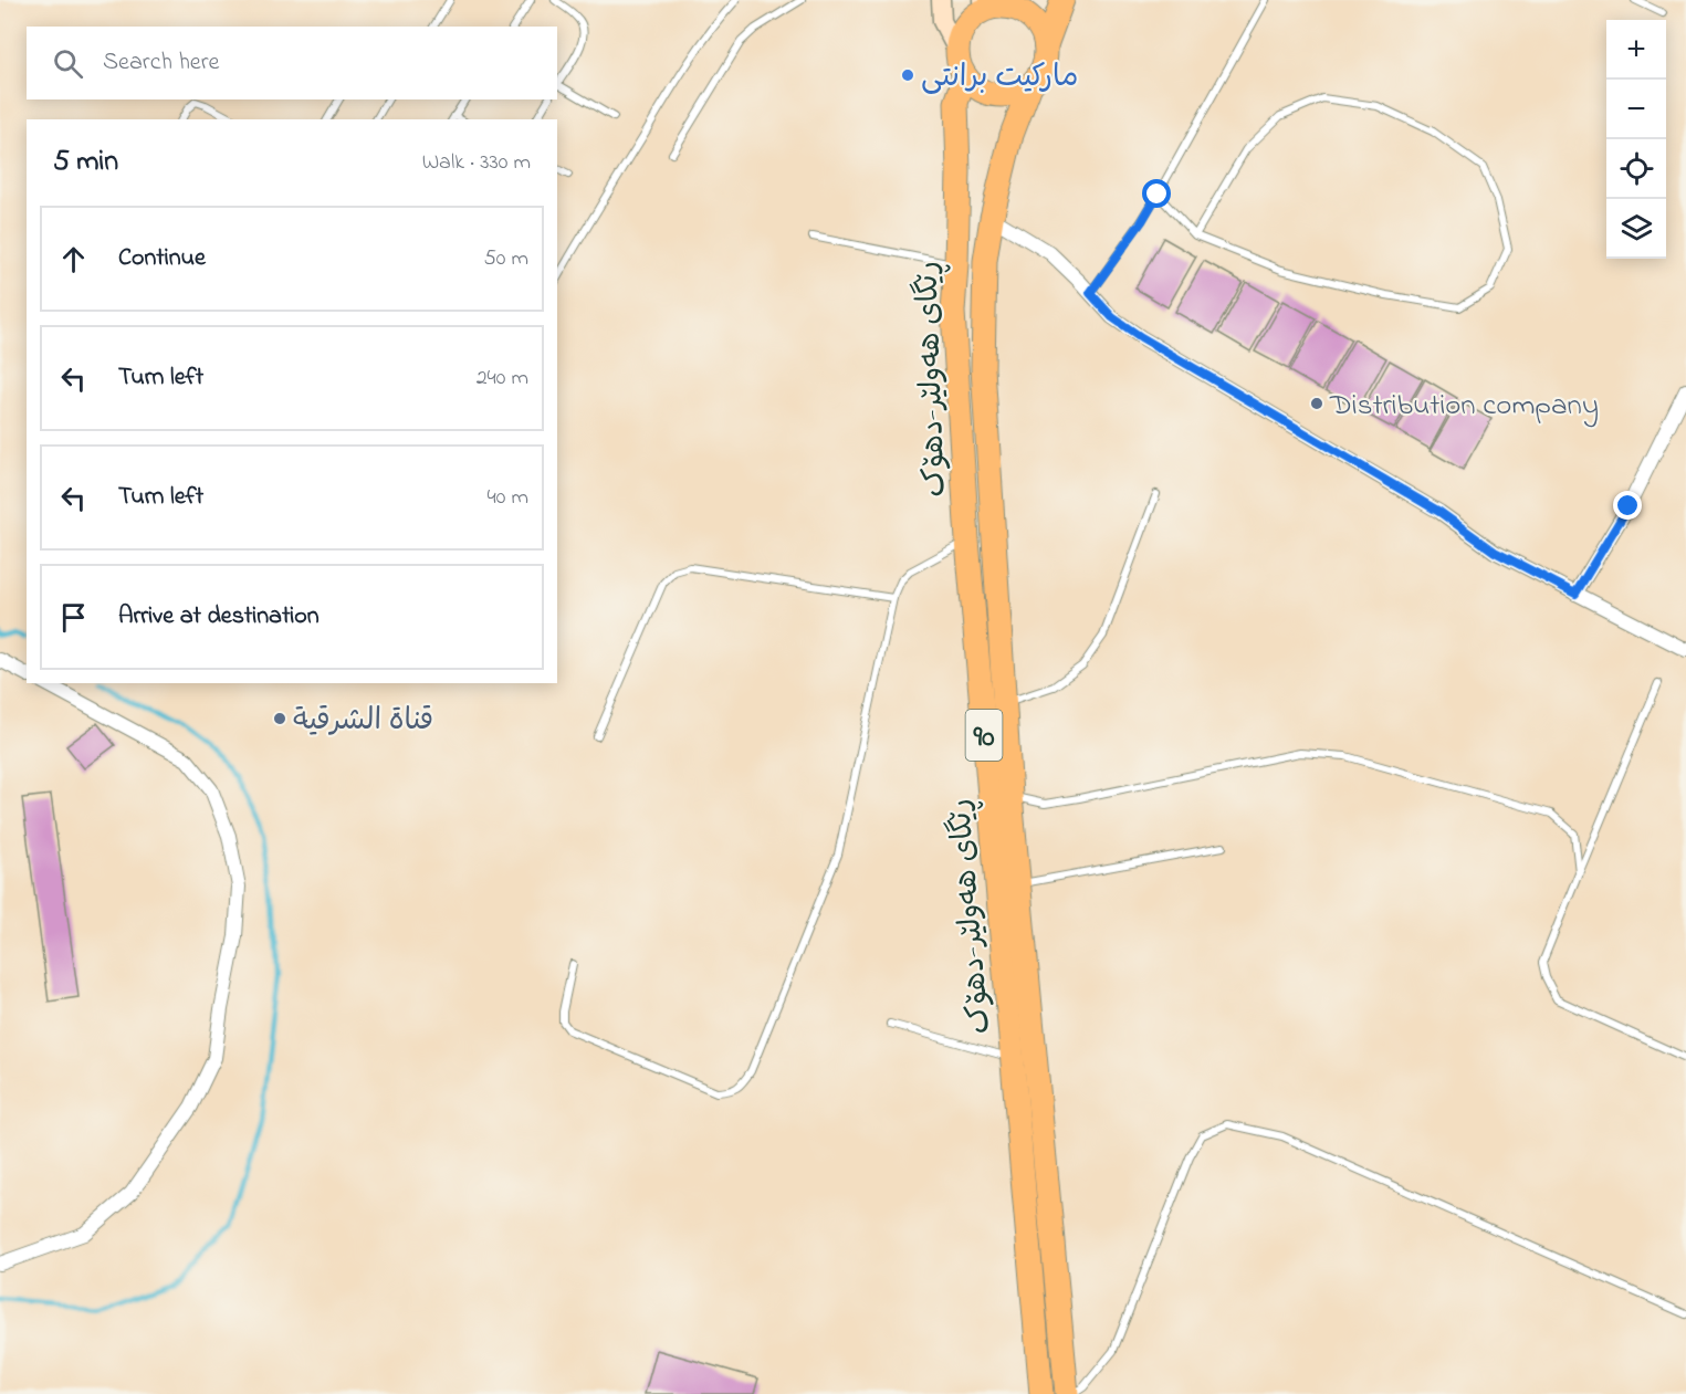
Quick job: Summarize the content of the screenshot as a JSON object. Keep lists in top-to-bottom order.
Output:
{
  "streets": {
    "highway": ["ڕێگای هەولێر-دهۆک", "90"]
  },
  "crossings": [
    ["ڕێگای هەولێر-دهۆک", "90"]
  ],
  "places": ["مارکیت برانتی", "Distribution company", "قناة الشرقية"],
  "page": {
    "map_buttons": ["+", "−"],
    "search": "Search here",
    "heading": ["5 min", "Walk · 330 m"],
    "list": [
      ["Continue", "50 m"],
      ["Turn left", "240 m"],
      ["Turn left", "40 m"],
      "Arrive at destination"
    ]
  }
}
